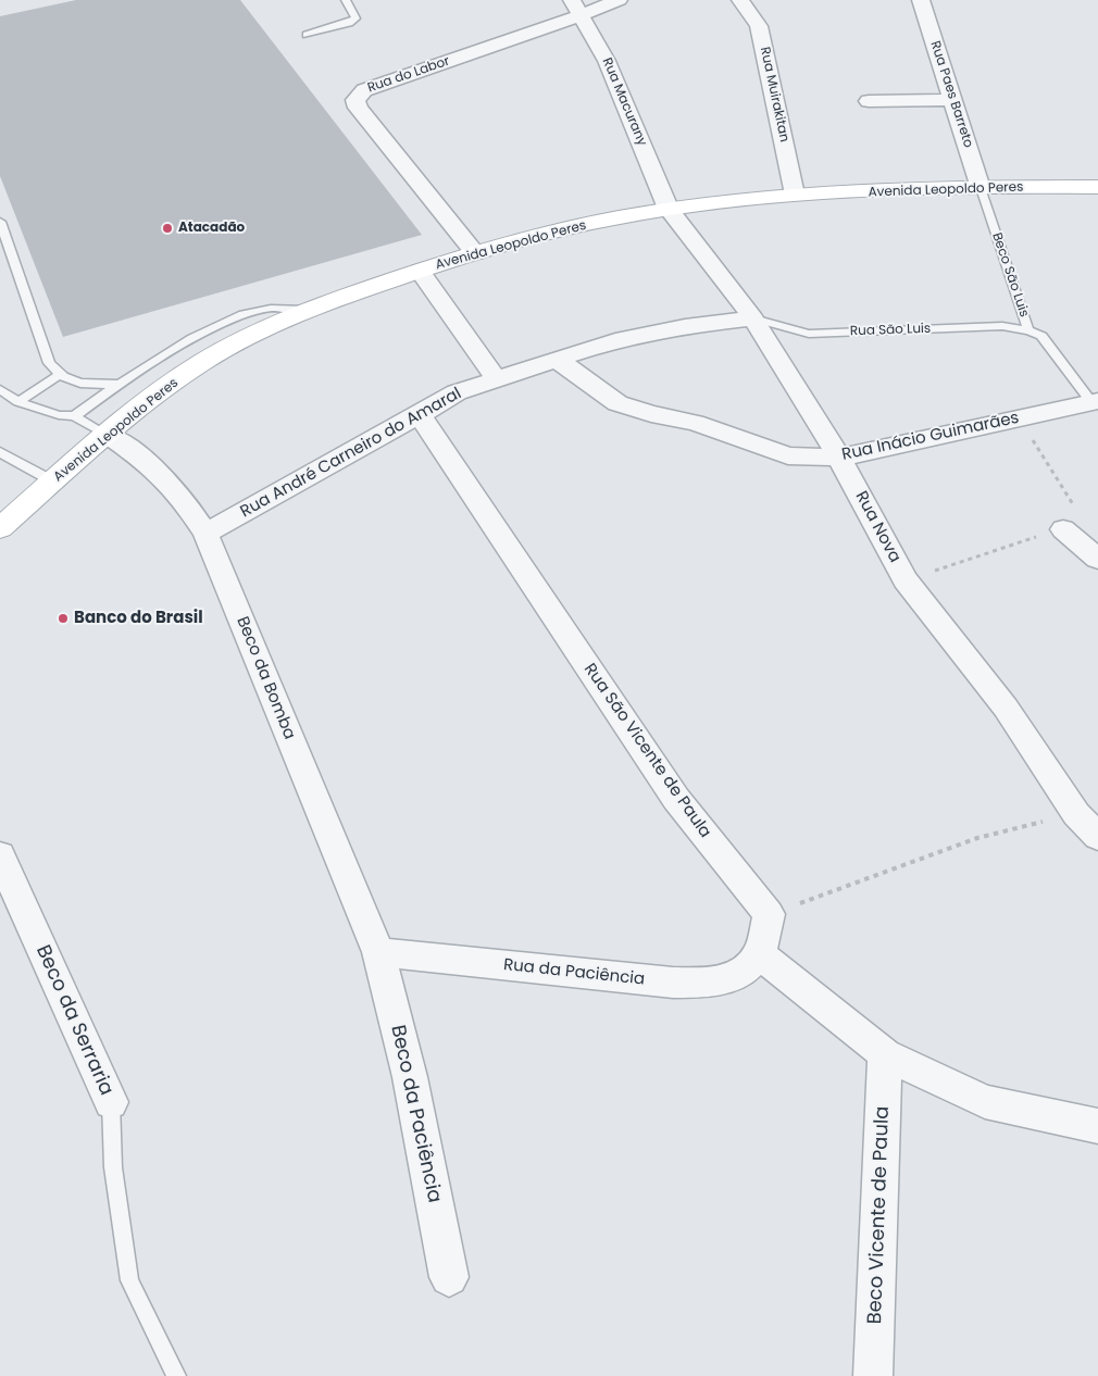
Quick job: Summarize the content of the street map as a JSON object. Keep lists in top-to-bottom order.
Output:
{
  "streets": {
    "street": [
      "Rua do Labor",
      "Rua Muirakitan",
      "Rua Paes Barreto",
      "Rua Macurany",
      "Avenida Leopoldo Peres",
      "Rua Inácio Guimarães",
      "Rua André Carneiro do Amaral",
      "Rua Nova",
      "Beco da Bomba",
      "Rua São Vicente de Paula",
      "Rua da Paciência",
      "Beco da Serraria",
      "Beco da Paciência",
      "Beco Vicente de Paula"
    ],
    "lane": ["Beco São Luis", "Rua São Luis"]
  },
  "crossings": [
    ["Rua do Labor", "Rua Macurany"],
    ["Rua do Labor", "Avenida Leopoldo Peres"],
    ["Rua Muirakitan", "Avenida Leopoldo Peres"],
    ["Rua Paes Barreto", "Avenida Leopoldo Peres"],
    ["Rua Paes Barreto", "Beco São Luis"],
    ["Rua Macurany", "Avenida Leopoldo Peres"],
    ["Rua Macurany", "Rua Nova"],
    ["Avenida Leopoldo Peres", "Beco São Luis"],
    ["Avenida Leopoldo Peres", "Rua Nova"],
    ["Avenida Leopoldo Peres", "Beco da Bomba"],
    ["Beco São Luis", "Rua São Luis"],
    ["Beco São Luis", "Rua Inácio Guimarães"],
    ["Rua São Luis", "Rua André Carneiro do Amaral"],
    ["Rua São Luis", "Rua Nova"],
    ["Rua Inácio Guimarães", "Rua André Carneiro do Amaral"],
    ["Rua Inácio Guimarães", "Rua Nova"],
    ["Rua André Carneiro do Amaral", "Rua Nova"],
    ["Rua André Carneiro do Amaral", "Beco da Bomba"],
    ["Rua André Carneiro do Amaral", "Rua São Vicente de Paula"],
    ["Beco da Bomba", "Rua da Paciência"],
    ["Beco da Bomba", "Beco da Paciência"],
    ["Rua da Paciência", "Beco da Paciência"]
  ],
  "places": ["Atacadão", "Banco do Brasil"]
}
